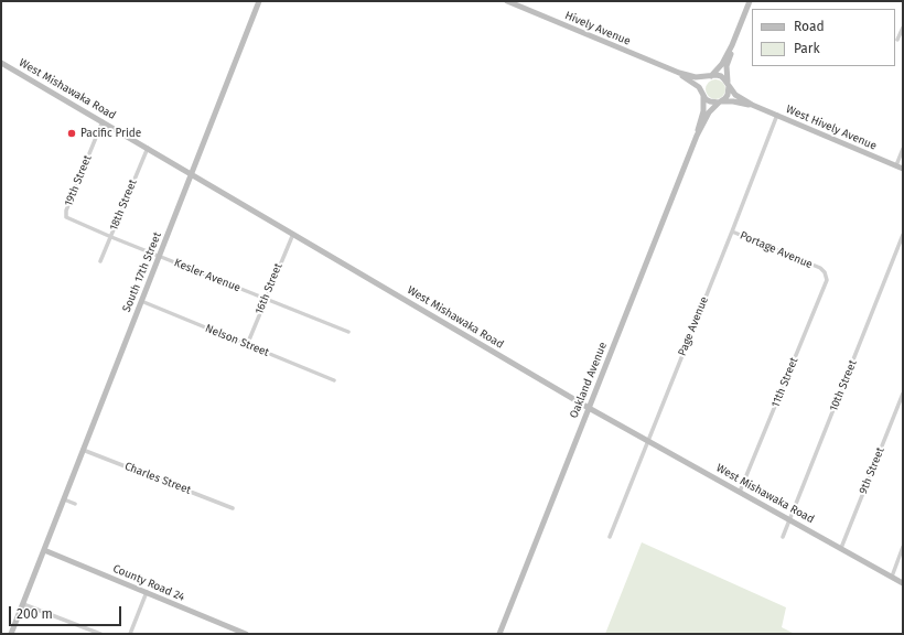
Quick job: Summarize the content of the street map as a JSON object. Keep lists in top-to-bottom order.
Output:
{
  "streets": {
    "street": [
      "Hively Avenue",
      "West Mishawaka Road",
      "West Hively Avenue",
      "19th Street",
      "18th Street",
      "Portage Avenue",
      "South 17th Street",
      "Kesler Avenue",
      "16th Street",
      "Page Avenue",
      "Nelson Street",
      "Oakland Avenue",
      "11th Street",
      "10th Street",
      "9th Street",
      "Charles Street",
      "County Road 24"
    ]
  },
  "crossings": [
    ["Hively Avenue", "West Hively Avenue"],
    ["Hively Avenue", "Oakland Avenue"],
    ["West Mishawaka Road", "19th Street"],
    ["West Mishawaka Road", "18th Street"],
    ["West Mishawaka Road", "South 17th Street"],
    ["West Mishawaka Road", "16th Street"],
    ["West Mishawaka Road", "Page Avenue"],
    ["West Mishawaka Road", "Oakland Avenue"],
    ["West Mishawaka Road", "11th Street"],
    ["West Mishawaka Road", "10th Street"],
    ["West Mishawaka Road", "9th Street"],
    ["West Hively Avenue", "Page Avenue"],
    ["19th Street", "Kesler Avenue"],
    ["18th Street", "Kesler Avenue"],
    ["Portage Avenue", "Page Avenue"],
    ["Portage Avenue", "11th Street"],
    ["South 17th Street", "Kesler Avenue"],
    ["South 17th Street", "Nelson Street"],
    ["South 17th Street", "Charles Street"],
    ["South 17th Street", "County Road 24"],
    ["Kesler Avenue", "16th Street"],
    ["16th Street", "Nelson Street"]
  ],
  "places": ["Pacific Pride"],
  "legend": ["Road", "Park"],
  "scale_bar": "200 m"
}
